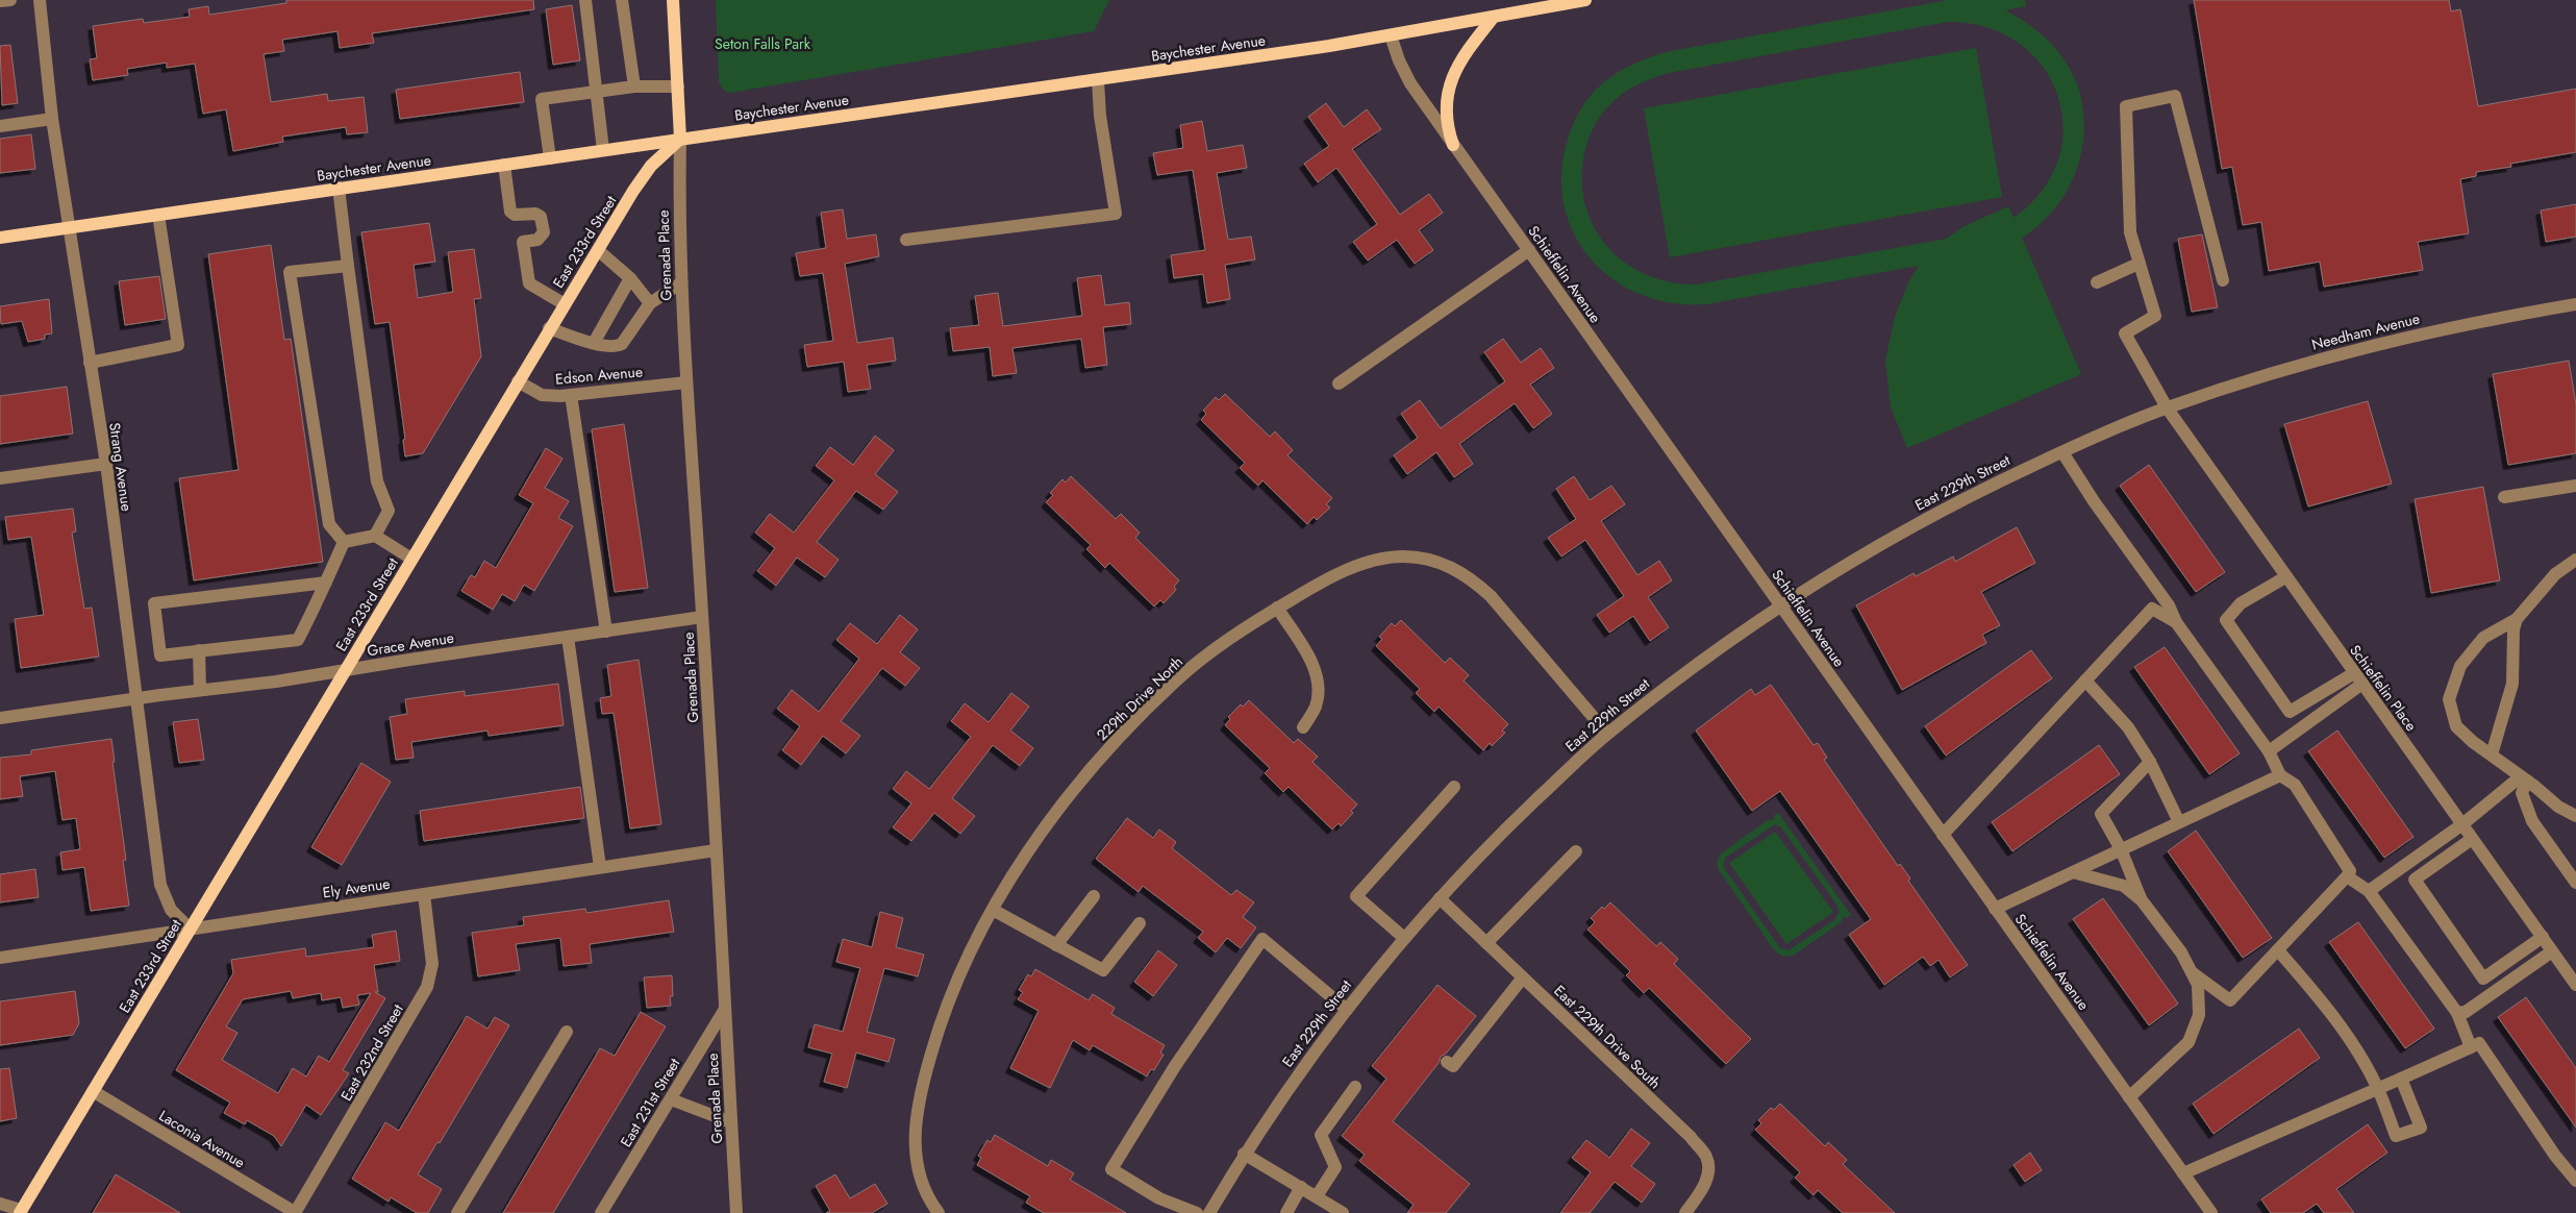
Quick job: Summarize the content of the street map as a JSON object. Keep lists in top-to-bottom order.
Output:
{
  "streets": {
    "main road": ["Baychester Avenue", "East 233rd Street"],
    "street": [
      "Grenada Place",
      "Schieffelin Avenue",
      "Needham Avenue",
      "Edson Avenue",
      "Strang Avenue",
      "East 229th Street",
      "Grace Avenue",
      "Schieffelin Place",
      "229th Drive North",
      "Ely Avenue",
      "East 229th Drive South",
      "East 232nd Street",
      "East 231st Street",
      "Laconia Avenue"
    ]
  },
  "crossings": [
    ["Baychester Avenue", "East 233rd Street"],
    ["Baychester Avenue", "Grenada Place"],
    ["Baychester Avenue", "Schieffelin Avenue"],
    ["Baychester Avenue", "Strang Avenue"],
    ["East 233rd Street", "Grenada Place"],
    ["East 233rd Street", "Edson Avenue"],
    ["East 233rd Street", "Strang Avenue"],
    ["East 233rd Street", "Grace Avenue"],
    ["East 233rd Street", "Ely Avenue"],
    ["East 233rd Street", "Laconia Avenue"],
    ["Grenada Place", "Edson Avenue"],
    ["Grenada Place", "Grace Avenue"],
    ["Grenada Place", "Ely Avenue"],
    ["Grenada Place", "East 231st Street"],
    ["Schieffelin Avenue", "East 229th Street"],
    ["Needham Avenue", "East 229th Street"],
    ["Needham Avenue", "Schieffelin Place"],
    ["Strang Avenue", "Grace Avenue"],
    ["Strang Avenue", "Ely Avenue"],
    ["East 229th Street", "Schieffelin Place"],
    ["East 229th Street", "229th Drive North"],
    ["East 229th Street", "East 229th Drive South"],
    ["Ely Avenue", "East 232nd Street"],
    ["East 232nd Street", "Laconia Avenue"]
  ],
  "parks": ["Seton Falls Park"]
}
